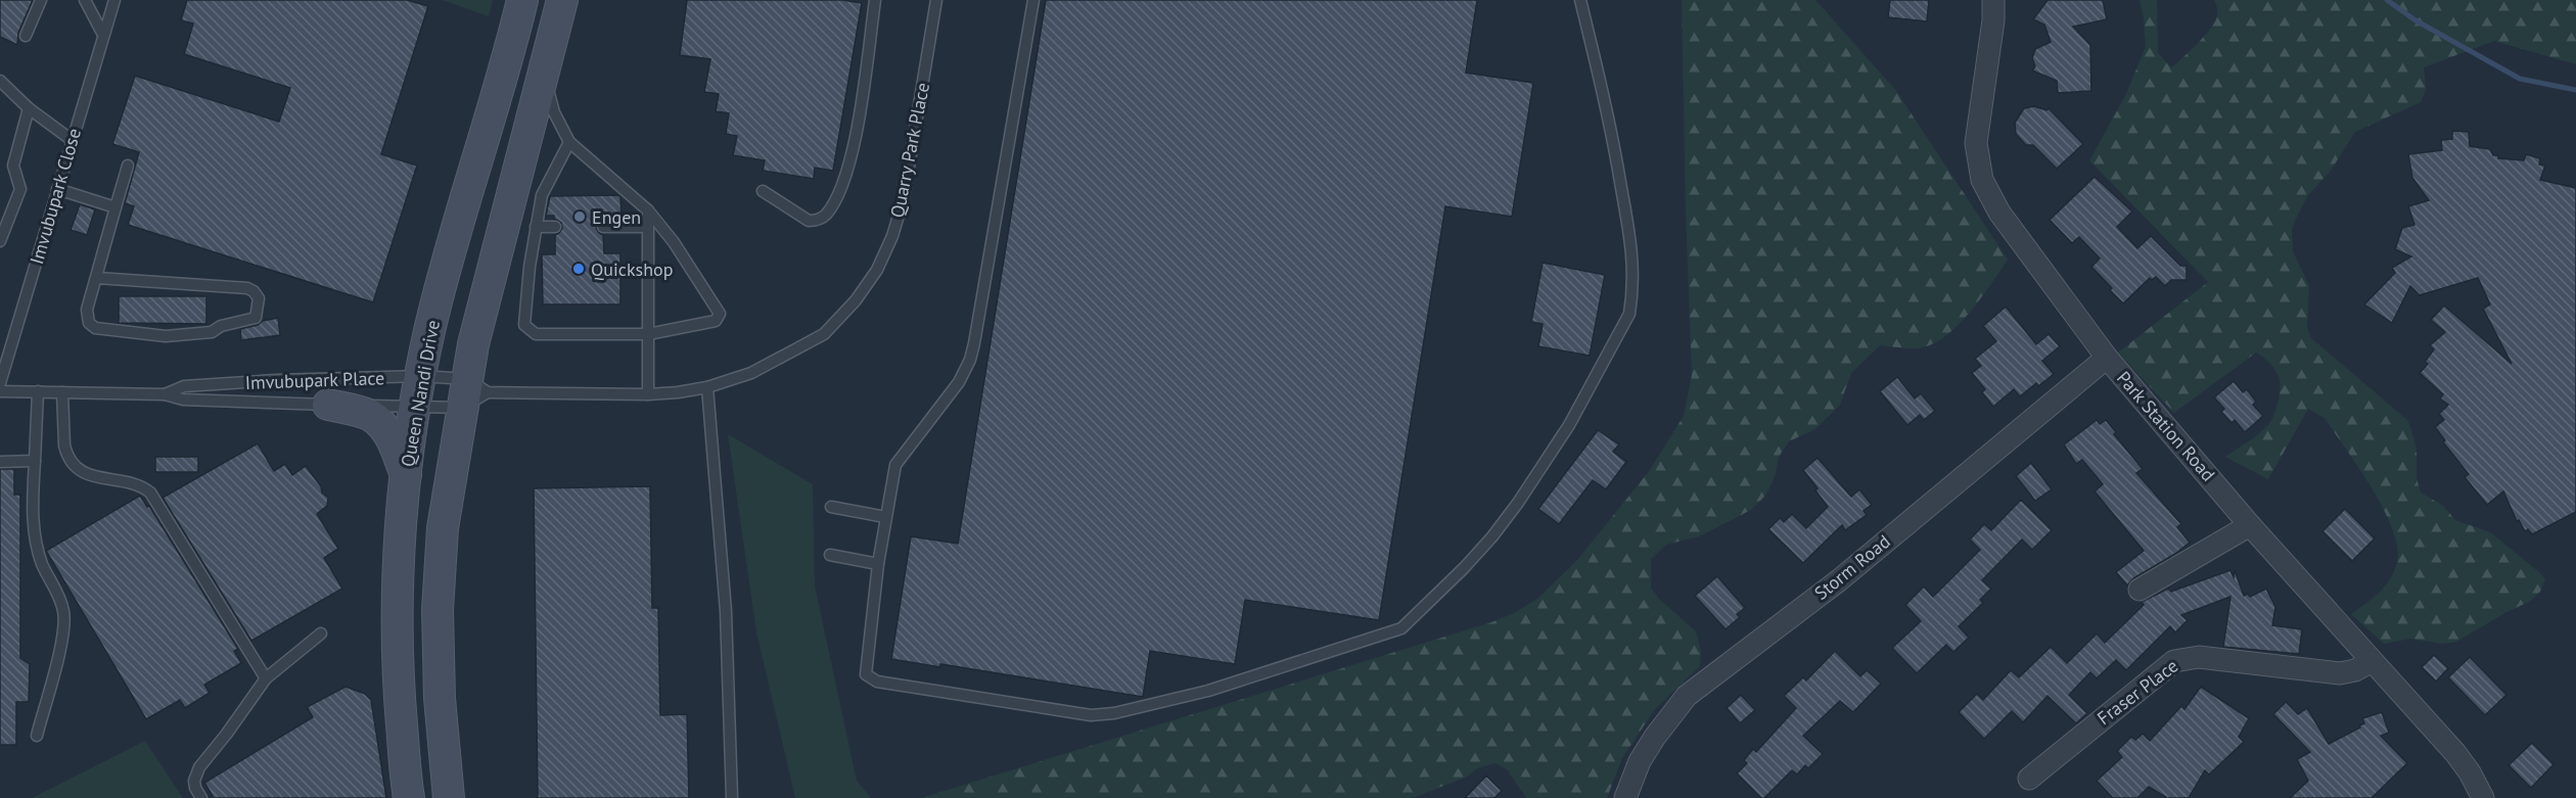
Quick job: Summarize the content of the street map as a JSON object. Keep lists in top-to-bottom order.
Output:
{
  "streets": {
    "main road": ["Queen Nandi Drive"],
    "street": ["Park Station Road", "Storm Road", "Fraser Place"],
    "lane": ["Quarry Park Place", "Imvubupark Close", "Imvubupark Place"]
  },
  "crossings": [
    ["Quarry Park Place", "Imvubupark Place"],
    ["Imvubupark Place", "Queen Nandi Drive"],
    ["Park Station Road", "Storm Road"],
    ["Park Station Road", "Fraser Place"]
  ],
  "places": ["Engen", "Quickshop"]
}
